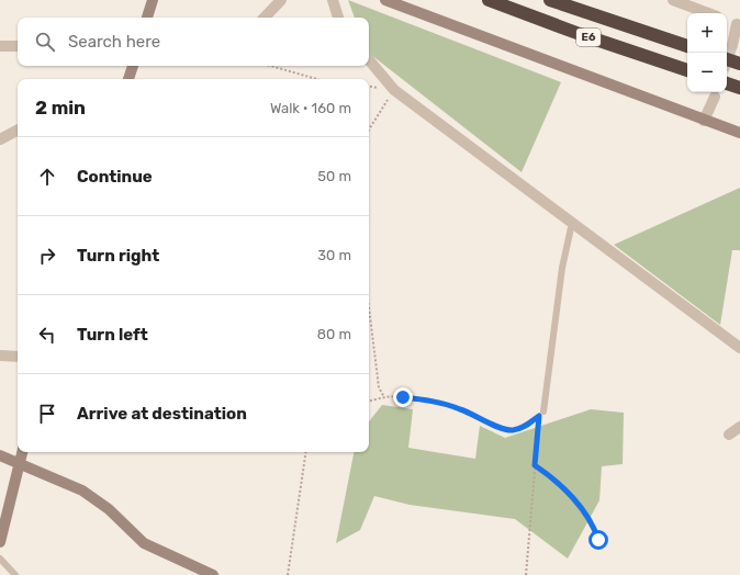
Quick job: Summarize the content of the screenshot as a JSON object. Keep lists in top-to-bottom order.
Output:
{
  "streets": {
    "highway": ["E6"]
  },
  "page": {
    "map_buttons": ["+", "−"],
    "search": "Search here",
    "heading": ["2 min", "Walk · 160 m"],
    "list": [
      ["Continue", "50 m"],
      ["Turn right", "30 m"],
      ["Turn left", "80 m"],
      "Arrive at destination"
    ]
  }
}
